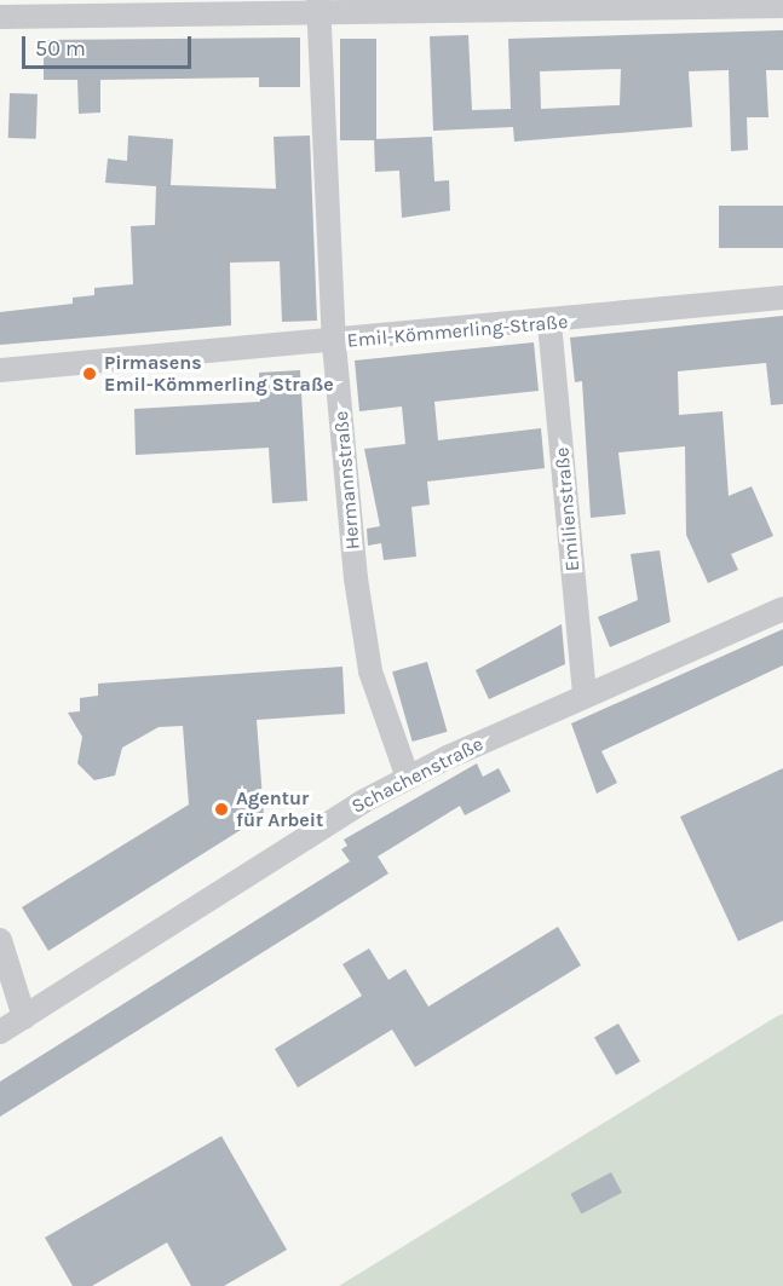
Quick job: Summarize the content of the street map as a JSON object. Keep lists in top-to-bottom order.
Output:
{
  "streets": {
    "street": [
      "Emil-Kömmerling-Straße",
      "Hermannstraße",
      "Emilienstraße",
      "Schachenstraße"
    ]
  },
  "crossings": [
    ["Emil-Kömmerling-Straße", "Hermannstraße"],
    ["Emil-Kömmerling-Straße", "Emilienstraße"],
    ["Hermannstraße", "Schachenstraße"],
    ["Emilienstraße", "Schachenstraße"]
  ],
  "places": ["Pirmasens Emil-Kömmerling Straße", "Agentur für Arbeit"],
  "scale_bar": "50 m"
}
